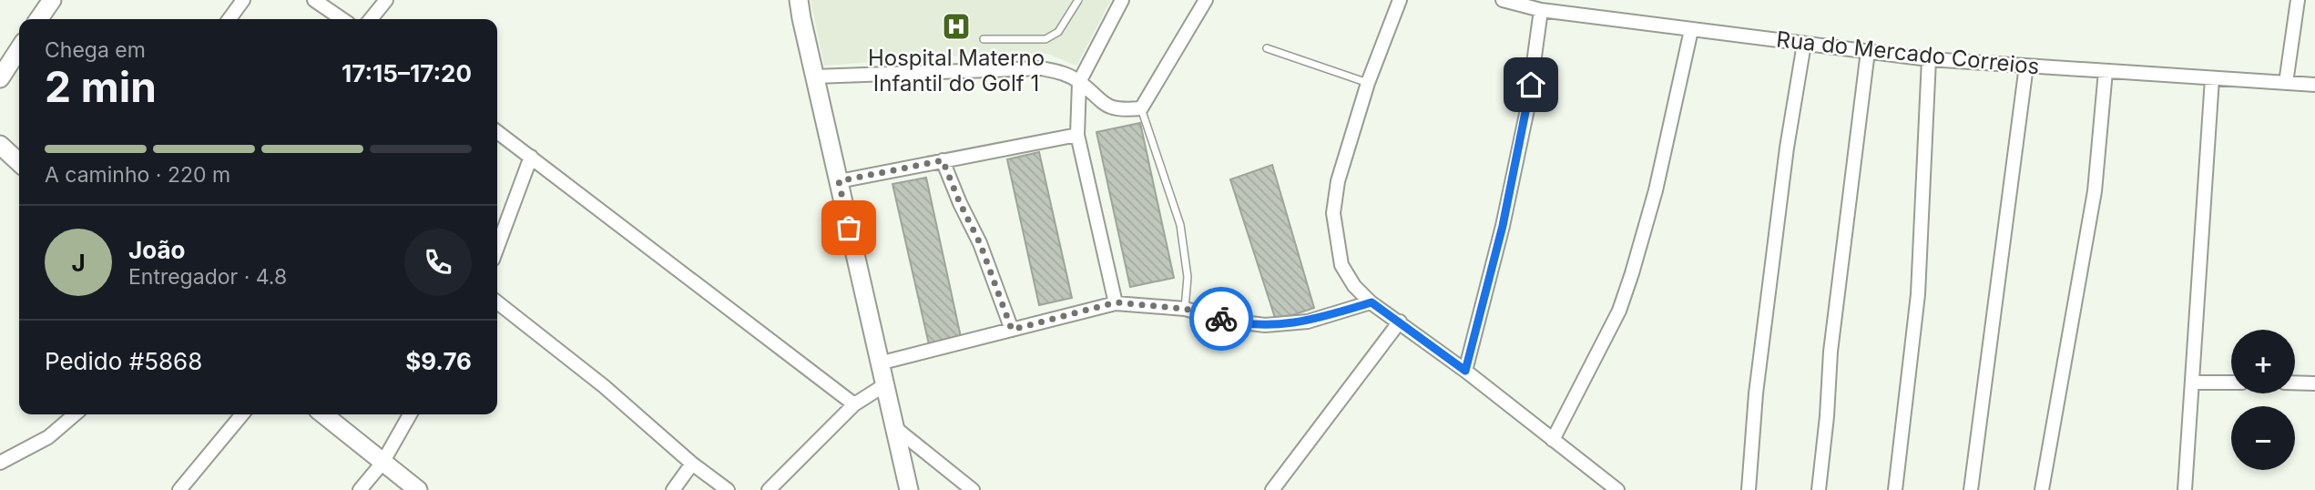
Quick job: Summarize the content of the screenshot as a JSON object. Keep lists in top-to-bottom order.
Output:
{
  "streets": {
    "street": ["Rua do Mercado Correios"]
  },
  "places": {
    "hospital": ["Hospital Materno Infantil do Golf 1"]
  },
  "page": {
    "heading": ["2 min", "Chega em", "17:15–17:20"],
    "panel": [
      "João",
      "Entregador · 4.8",
      "Pedido #5868",
      "$9.76"
    ],
    "bar": "A caminho · 220 m",
    "round": "J",
    "map_buttons": ["+", "−"]
  }
}
